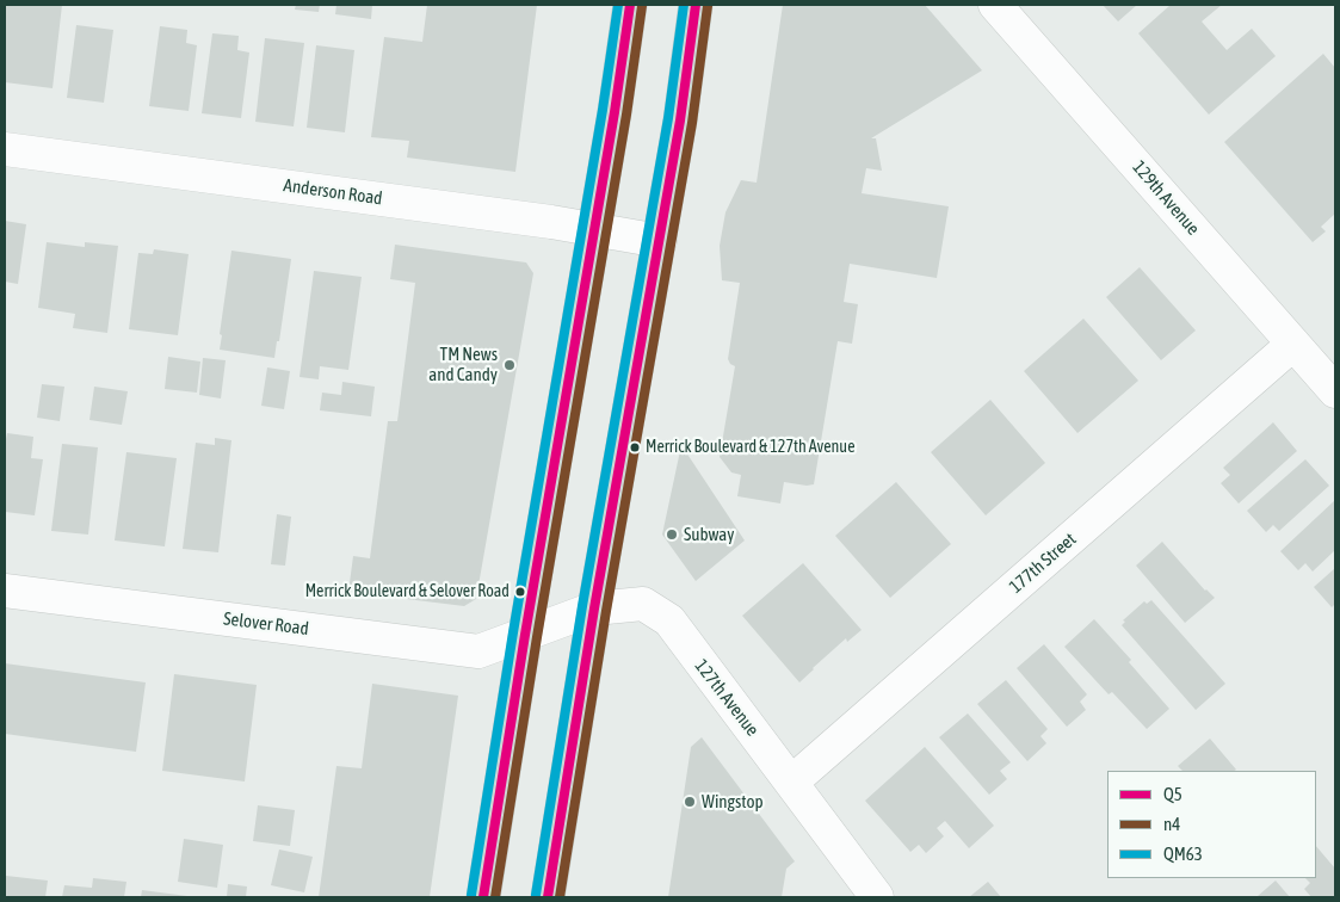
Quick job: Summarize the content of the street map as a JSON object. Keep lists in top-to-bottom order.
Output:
{
  "streets": {
    "street": [
      "Anderson Road",
      "129th Avenue",
      "177th Street",
      "Selover Road",
      "127th Avenue"
    ]
  },
  "crossings": [
    ["129th Avenue", "177th Street"],
    ["177th Street", "127th Avenue"],
    ["Selover Road", "127th Avenue"]
  ],
  "places": [
    "TM News and Candy",
    "Merrick Boulevard & 127th Avenue",
    "Subway",
    "Merrick Boulevard & Selover Road",
    "Wingstop"
  ],
  "lines": ["transit line Q5", "transit line QM63", "transit line n4"],
  "legend": ["Q5", "n4", "QM63"]
}
